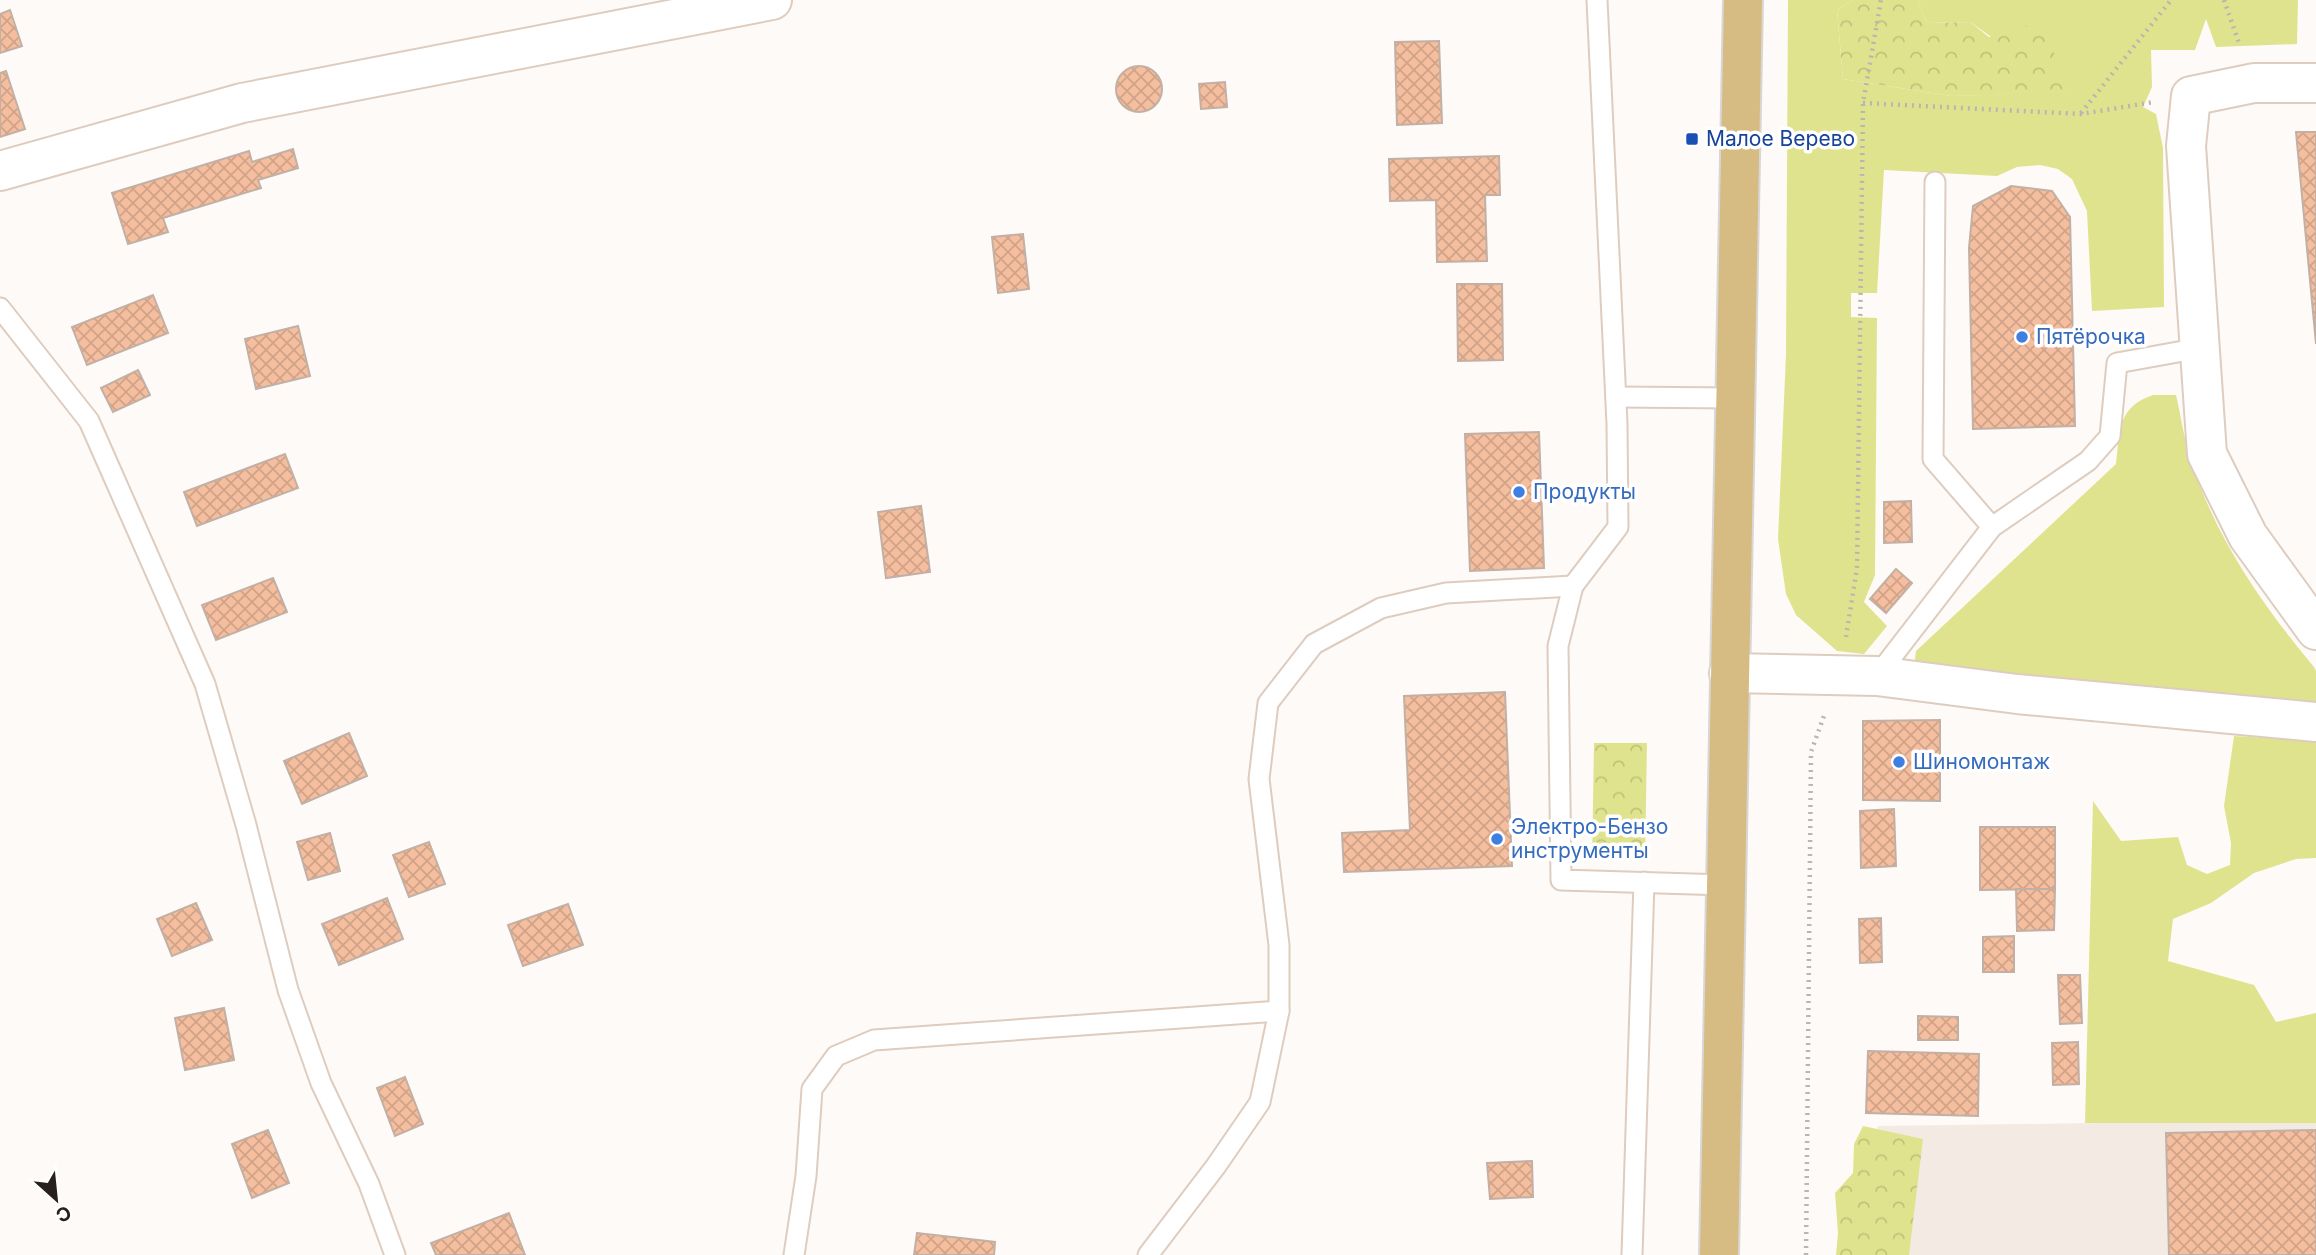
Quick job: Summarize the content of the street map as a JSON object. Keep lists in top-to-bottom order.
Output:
{
  "places": {
    "transit": ["Малое Верево"],
    "other": [
      "Пятёрочка",
      "Продукты",
      "Шиномонтаж",
      "Электро-Бензо инструменты"
    ]
  },
  "north": "bottom right"
}
